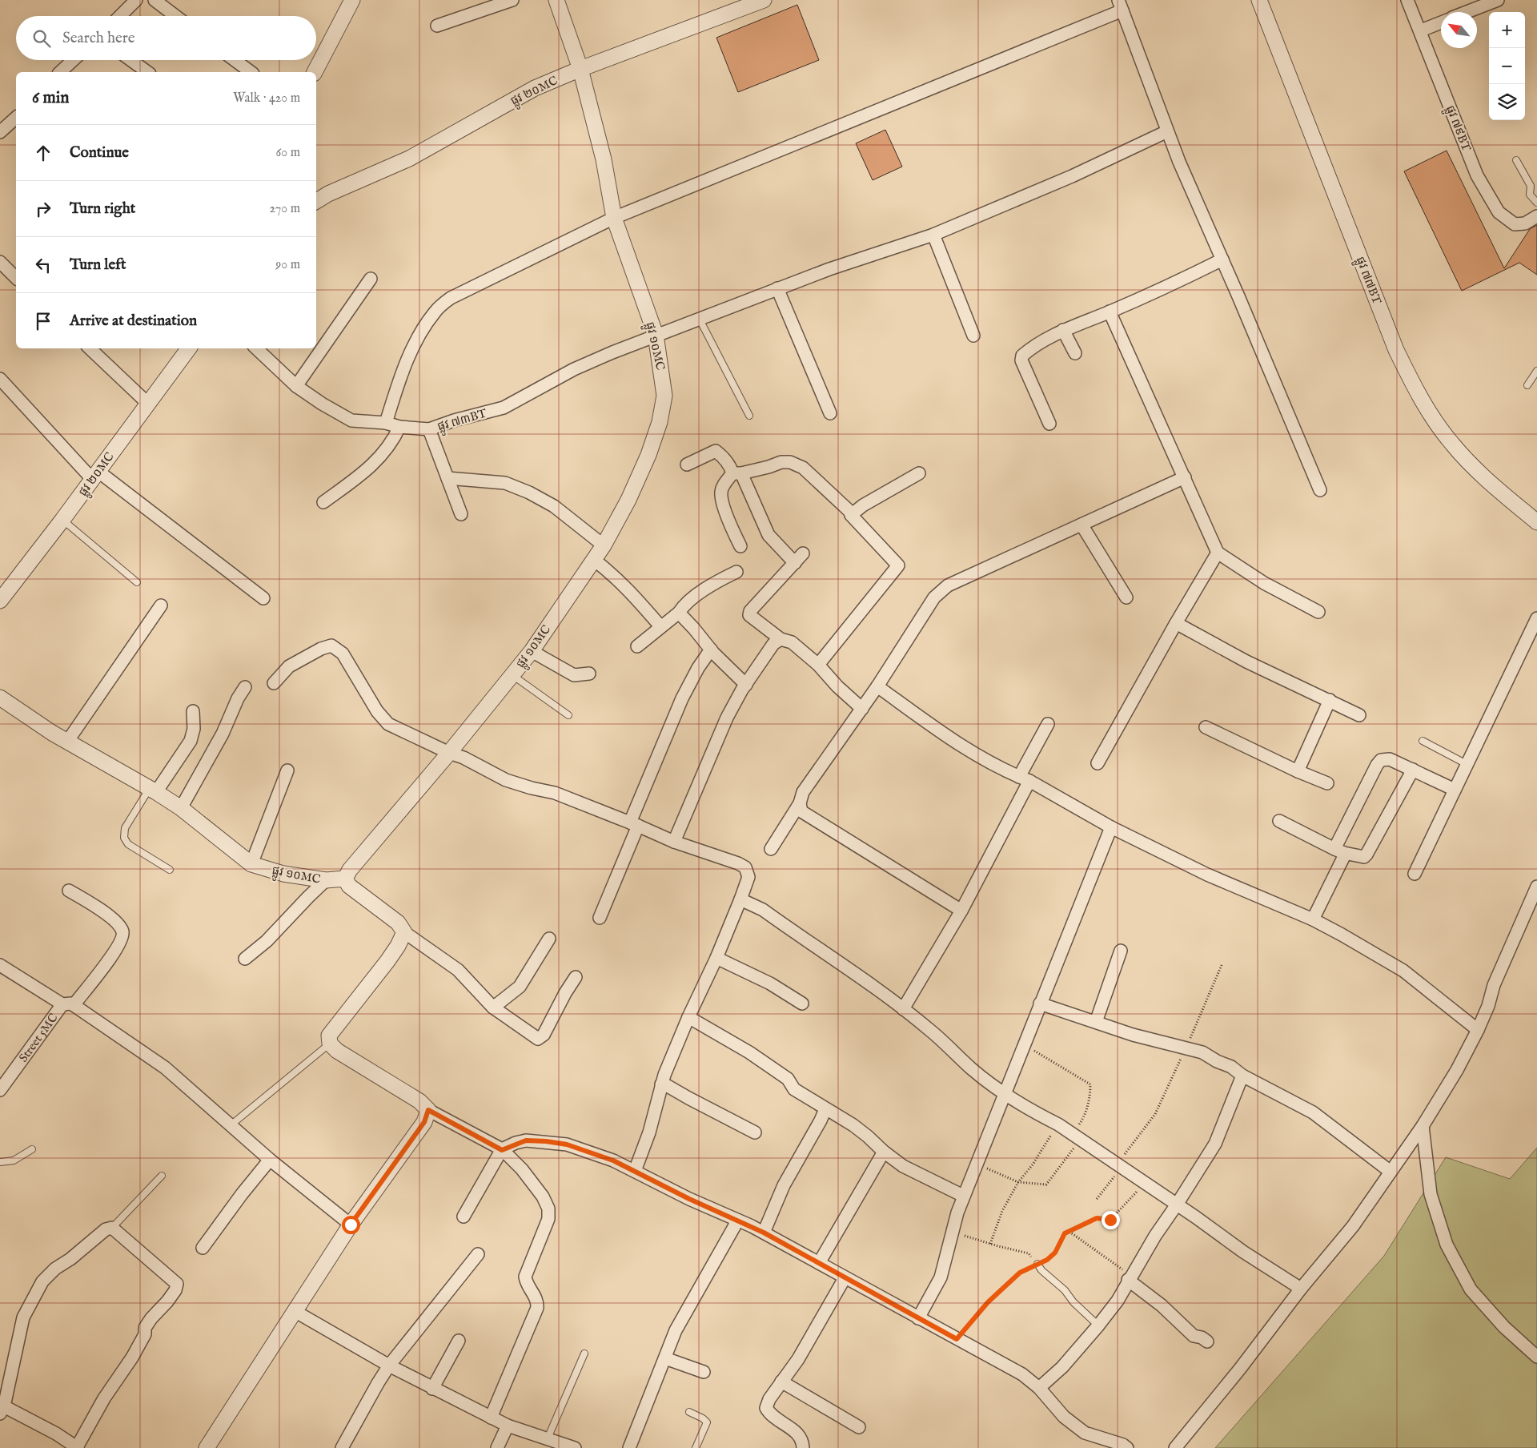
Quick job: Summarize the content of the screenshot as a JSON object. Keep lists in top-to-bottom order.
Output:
{
  "streets": {
    "street": [
      "ផ្លូវ ២០MC",
      "ផ្លូវ ៧៩BT",
      "ផ្លូវ ៧៧BT",
      "ផ្លូវ ១០MC",
      "ផ្លូវ ៧៣BT",
      "Street 5MC"
    ]
  },
  "crossings": [
    ["ផ្លូវ ២០MC", "ផ្លូវ ១០MC"],
    ["ផ្លូវ ១០MC", "ផ្លូវ ៧៣BT"]
  ],
  "north": "top left",
  "page": {
    "map_buttons": ["+", "−"],
    "search": "Search here",
    "heading": ["6 min", "Walk · 420 m"],
    "list": [
      ["Continue", "60 m"],
      ["Turn right", "270 m"],
      ["Turn left", "90 m"],
      "Arrive at destination"
    ]
  }
}
